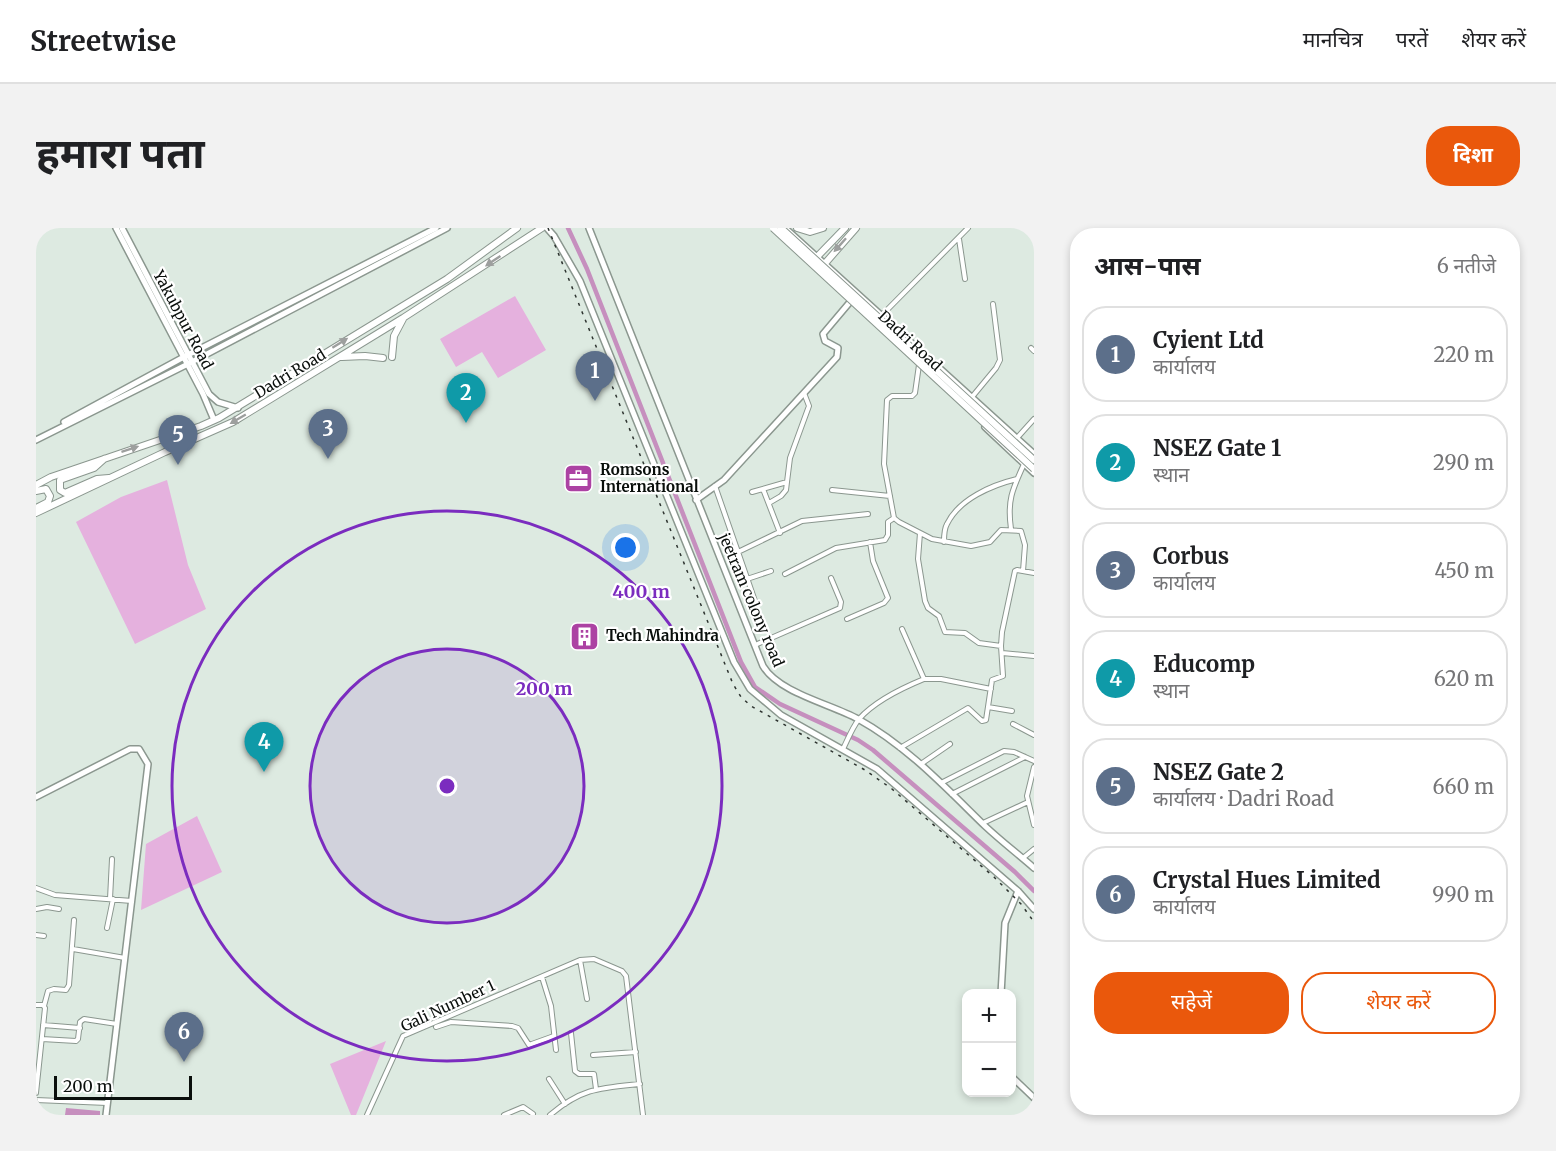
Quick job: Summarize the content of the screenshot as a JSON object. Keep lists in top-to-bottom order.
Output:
{
  "streets": {
    "main road": ["Dadri Road"],
    "street": ["Yakubpur Road", "jeetram colony road", "Gali Number 1"]
  },
  "crossings": [
    ["Yakubpur Road", "Dadri Road"]
  ],
  "places": {
    "office": ["Romsons International"],
    "building": ["Tech Mahindra"]
  },
  "scale_bar": "200 m",
  "page": {
    "header": "Streetwise",
    "nav": ["मानचित्र", "परतें", "शेयर करें"],
    "buttons": [
      "दिशा",
      ["सहेजें", "शेयर करें"]
    ],
    "title": "हमारा पता",
    "heading": ["आस-पास", "6 नतीजे"],
    "list": [
      {
        "mark": "1",
        "name": "Cyient Ltd",
        "note": "कार्यालय",
        "value": "220 m"
      },
      {
        "mark": "2",
        "name": "NSEZ Gate 1",
        "note": "स्थान",
        "value": "290 m"
      },
      {
        "mark": "3",
        "name": "Corbus",
        "note": "कार्यालय",
        "value": "450 m"
      },
      {
        "mark": "4",
        "name": "Educomp",
        "note": "स्थान",
        "value": "620 m"
      },
      {
        "mark": "5",
        "name": "NSEZ Gate 2",
        "note": "कार्यालय · Dadri Road",
        "value": "660 m"
      },
      {
        "mark": "6",
        "name": "Crystal Hues Limited",
        "note": "कार्यालय",
        "value": "990 m"
      }
    ],
    "pins": [
      "1",
      "2",
      "3",
      "5",
      "4",
      "6"
    ],
    "map_buttons": ["+", "−"],
    "scale": "200 m"
  },
  "rings": ["400 m", "200 m"]
}
